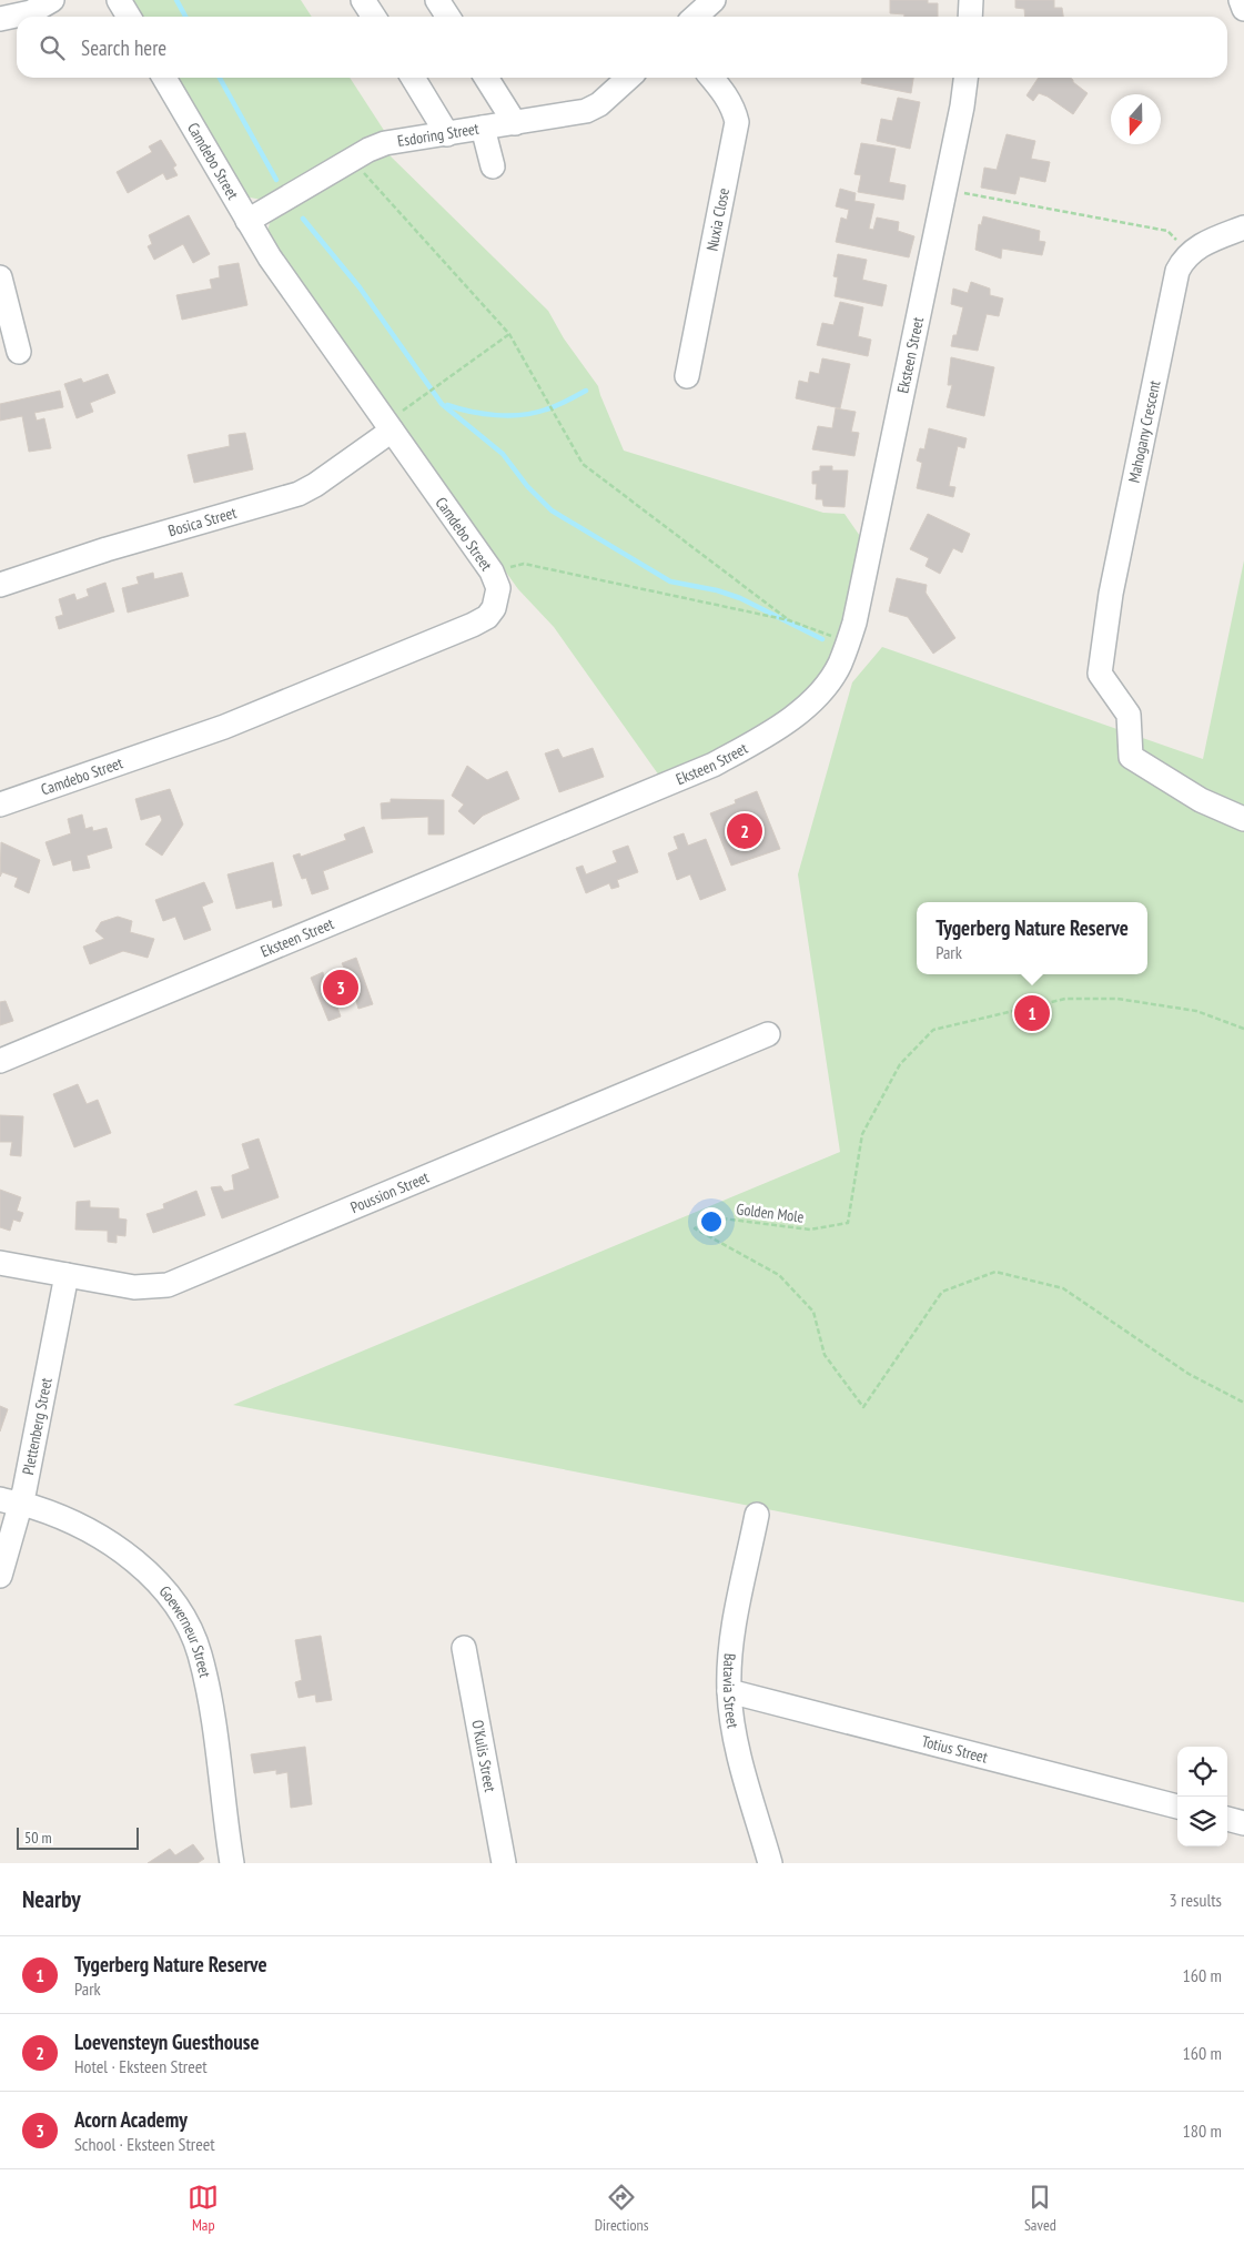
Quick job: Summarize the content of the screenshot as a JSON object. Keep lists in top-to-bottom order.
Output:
{
  "streets": {
    "street": [
      "Esdoring Street",
      "Camdebo Street",
      "Nuxia Close",
      "Eksteen Street",
      "Mahogany Crescent",
      "Bosica Street",
      "Poussion Street",
      "Plettenberg Street",
      "Goewerneur Street",
      "Batavia Street",
      "Totius Street",
      "O'Kulis Street"
    ],
    "path": ["Golden Mole"]
  },
  "crossings": [
    ["Esdoring Street", "Camdebo Street"],
    ["Camdebo Street", "Bosica Street"],
    ["Poussion Street", "Plettenberg Street"],
    ["Plettenberg Street", "Goewerneur Street"],
    ["Batavia Street", "Totius Street"]
  ],
  "scale_bar": "50 m",
  "north": "bottom",
  "page": {
    "search": "Search here",
    "pins": ["2", "3", "1"],
    "popup": ["Tygerberg Nature Reserve", "Park"],
    "scale": "50 m",
    "heading": ["Nearby", "3 results"],
    "list": [
      {
        "mark": "1",
        "name": "Tygerberg Nature Reserve",
        "note": "Park",
        "value": "160 m"
      },
      {
        "mark": "2",
        "name": "Loevensteyn Guesthouse",
        "note": "Hotel · Eksteen Street",
        "value": "160 m"
      },
      {
        "mark": "3",
        "name": "Acorn Academy",
        "note": "School · Eksteen Street",
        "value": "180 m"
      }
    ],
    "nav": ["Map", "Directions", "Saved"]
  }
}
